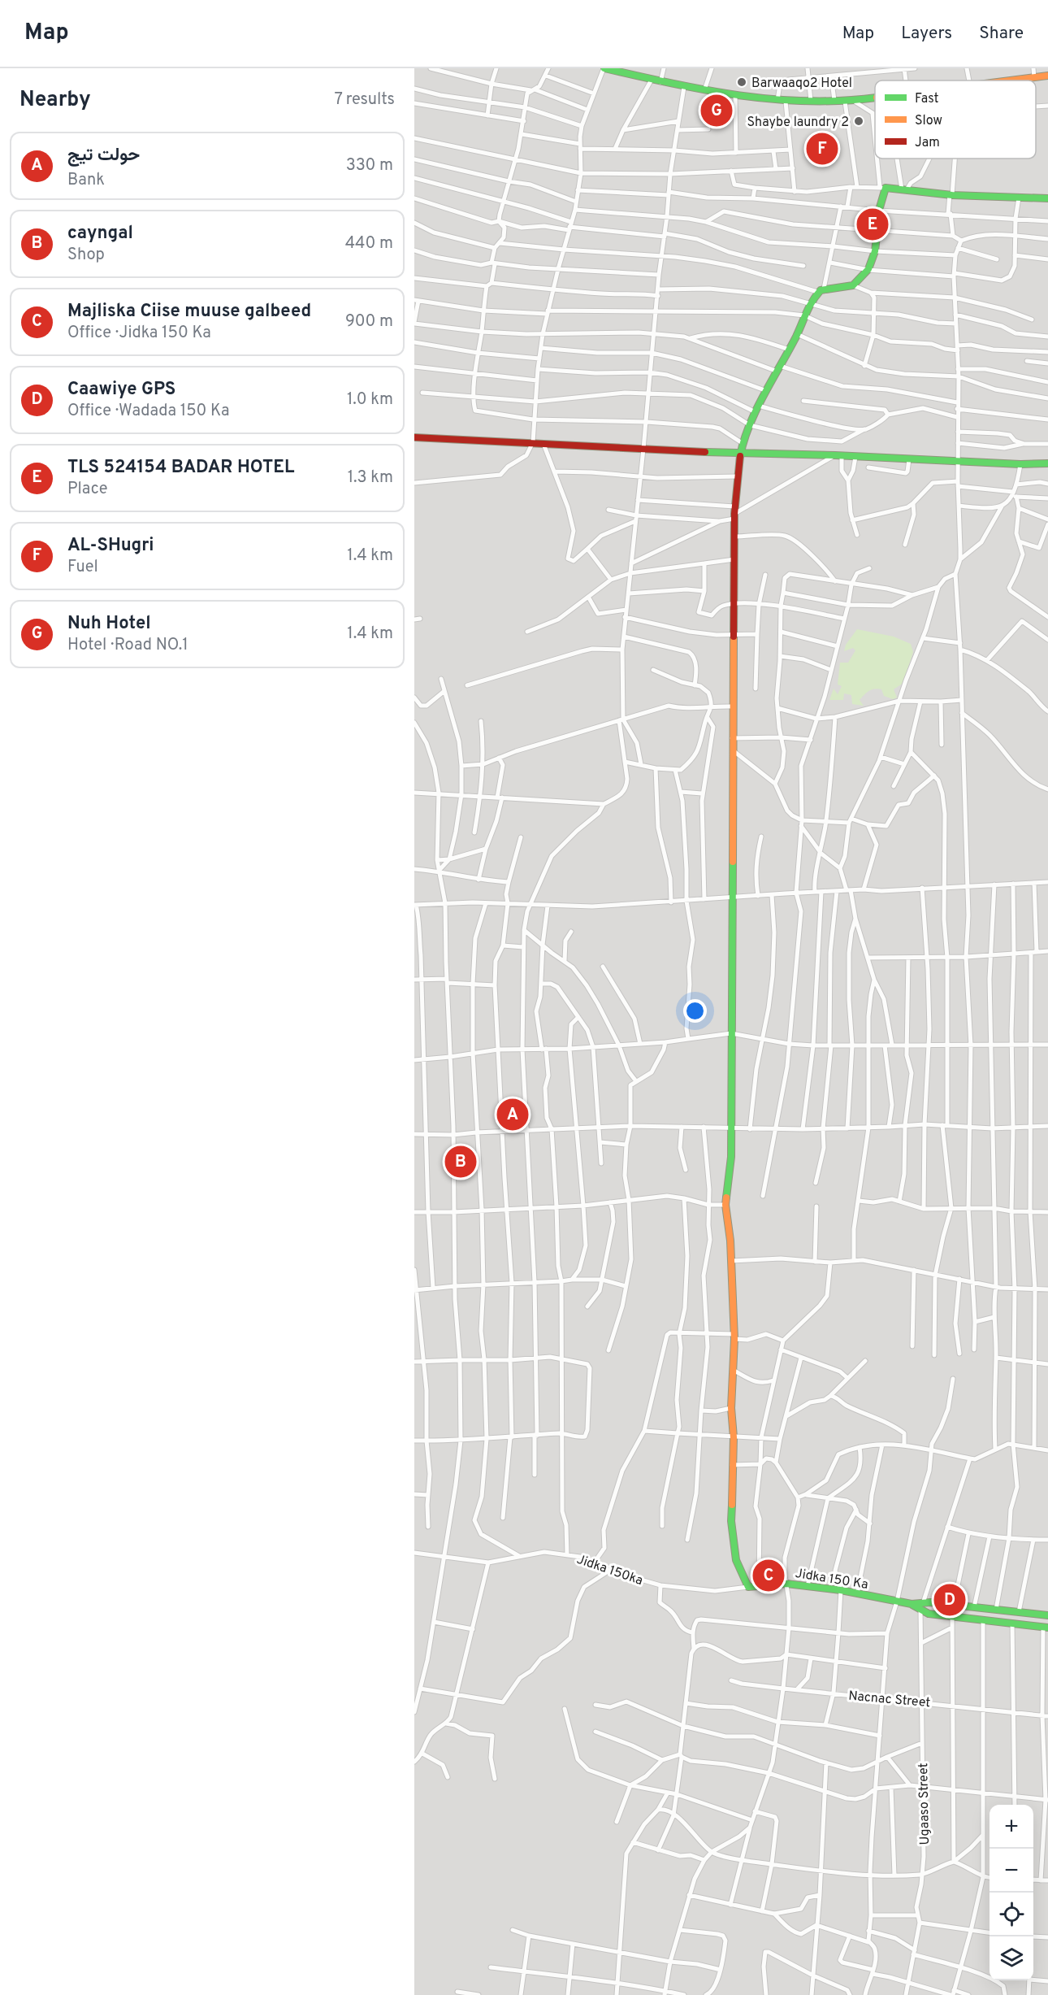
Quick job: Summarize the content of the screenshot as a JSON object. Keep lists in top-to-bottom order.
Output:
{
  "streets": {
    "main road": ["Jidka 150 Ka"],
    "street": ["Jidka 150ka", "Nacnac Street", "Ugaaso Street"]
  },
  "crossings": [
    ["Jidka 150ka", "Jidka 150 Ka"],
    ["Jidka 150 Ka", "Ugaaso Street"],
    ["Nacnac Street", "Ugaaso Street"]
  ],
  "places": ["Barwaaqo2 Hotel", "Shaybe laundry 2"],
  "legend": ["Fast", "Slow", "Jam"],
  "page": {
    "header": "Map",
    "nav": ["Map", "Layers", "Share"],
    "heading": ["Nearby", "7 results"],
    "pins": [
      "G",
      "F",
      "E",
      "A",
      "B",
      "C",
      "D"
    ],
    "list": [
      {
        "mark": "A",
        "name": "حولت تيج",
        "note": "Bank",
        "value": "330 m"
      },
      {
        "mark": "B",
        "name": "cayngal",
        "note": "Shop",
        "value": "440 m"
      },
      {
        "mark": "C",
        "name": "Majliska Ciise muuse galbeed",
        "note": "Office · Jidka 150 Ka",
        "value": "900 m"
      },
      {
        "mark": "D",
        "name": "Caawiye GPS",
        "note": "Office · Wadada 150 Ka",
        "value": "1.0 km"
      },
      {
        "mark": "E",
        "name": "TLS 524154 BADAR HOTEL",
        "note": "Place",
        "value": "1.3 km"
      },
      {
        "mark": "F",
        "name": "AL-SHugri",
        "note": "Fuel",
        "value": "1.4 km"
      },
      {
        "mark": "G",
        "name": "Nuh Hotel",
        "note": "Hotel · Road NO.1",
        "value": "1.4 km"
      }
    ],
    "map_buttons": ["+", "−"]
  }
}
